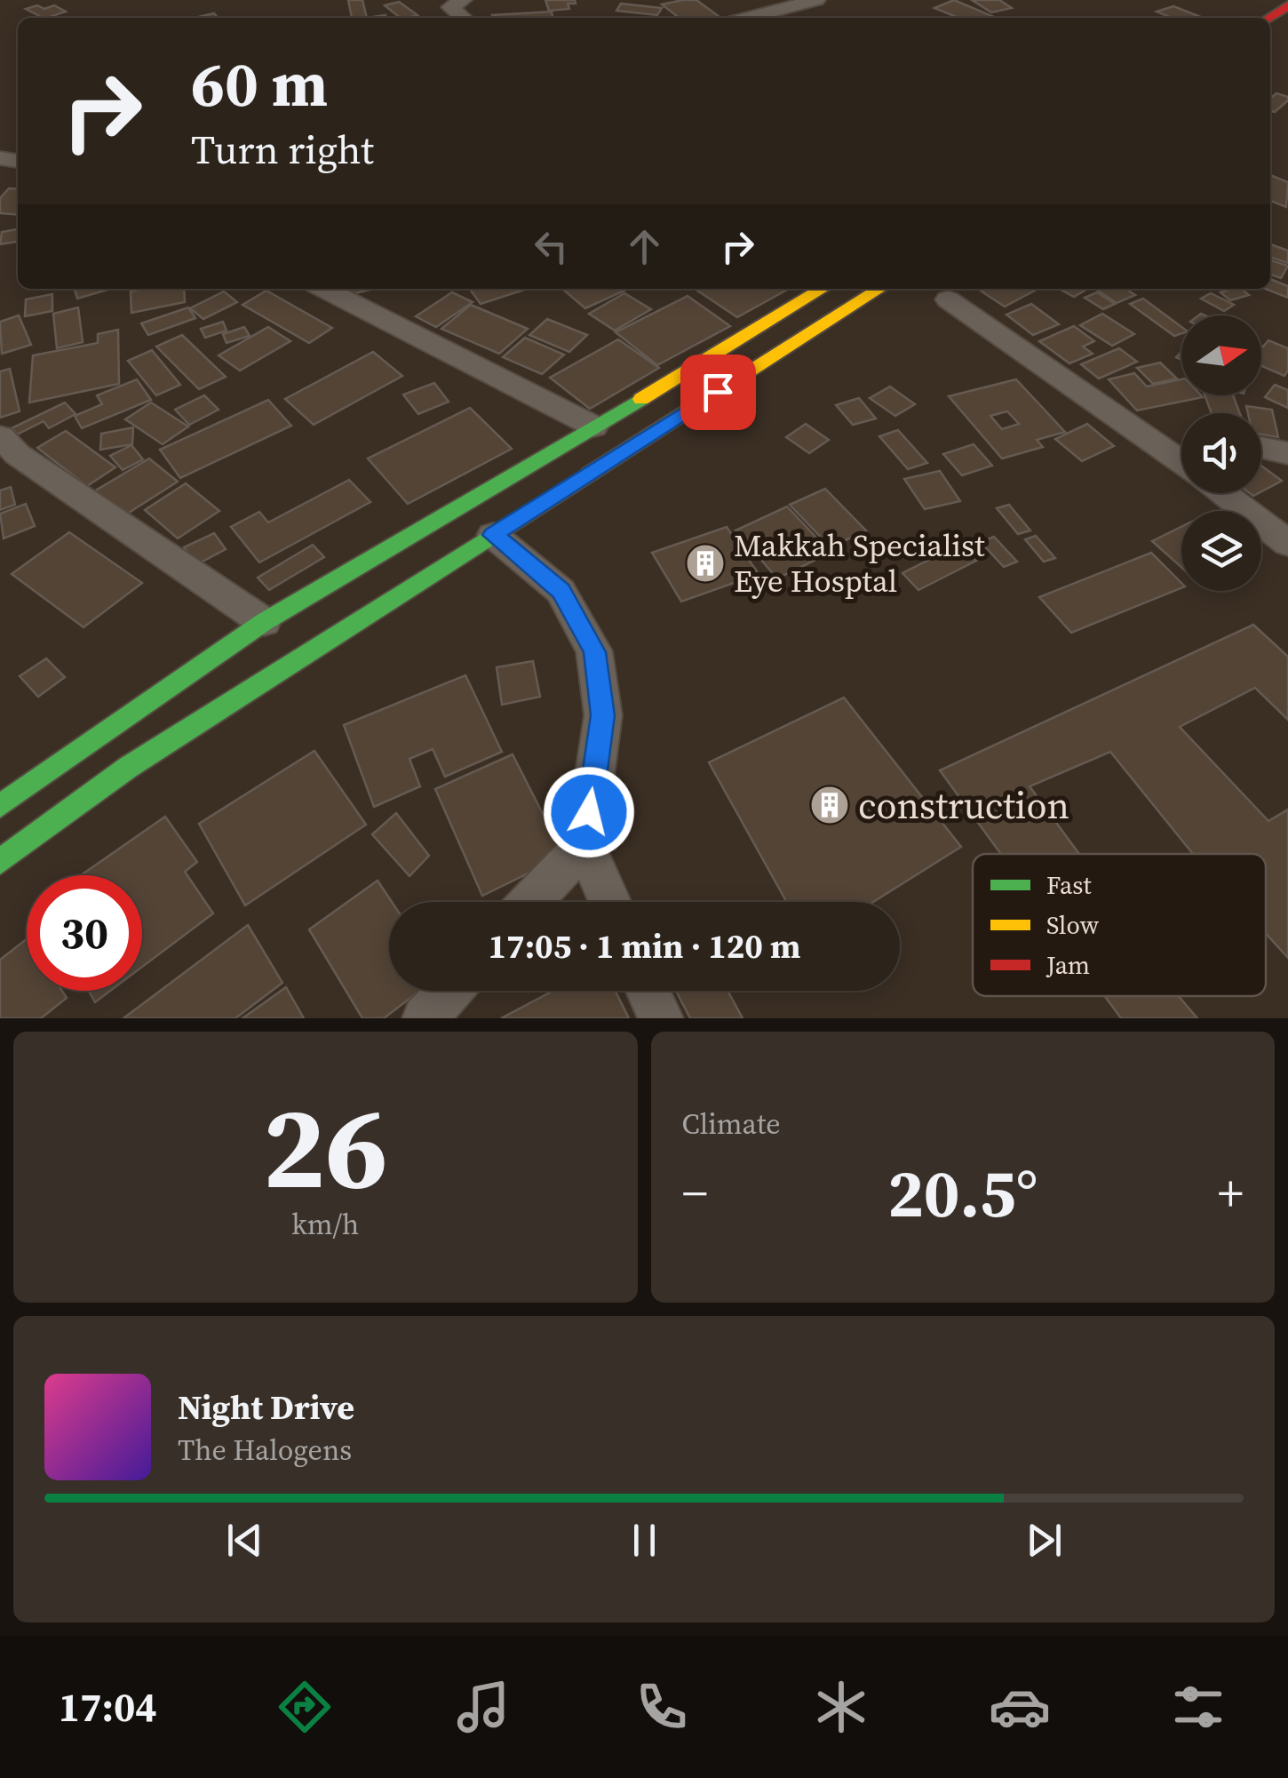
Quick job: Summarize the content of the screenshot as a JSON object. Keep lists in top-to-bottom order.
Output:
{
  "places": {
    "building": ["Makkah Specialist Eye Hosptal", "construction"]
  },
  "legend": ["Fast", "Slow", "Jam"],
  "north": "right",
  "page": {
    "turn": ["60 m", "Turn right"],
    "limit": "30",
    "trip": "17:05 · 1 min · 120 m",
    "tile": [
      ["26", "km/h"],
      "Climate"
    ],
    "heat": ["−", "20.5°", "+"],
    "song": ["Night Drive", "The Halogens"],
    "tabs": "17:04"
  }
}
